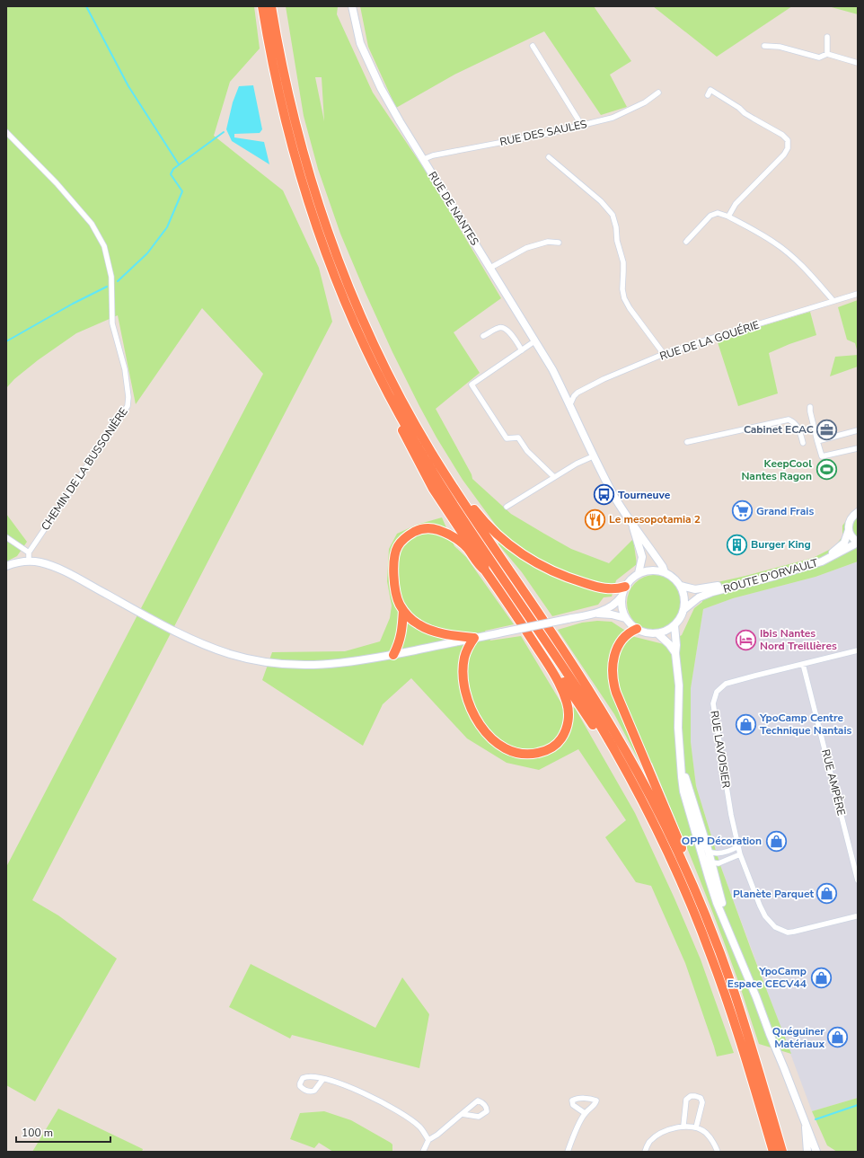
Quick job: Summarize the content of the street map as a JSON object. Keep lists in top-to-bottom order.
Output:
{
  "streets": {
    "street": [
      "RUE DES SAULES",
      "RUE DE NANTES",
      "RUE DE LA GOUÉRIE",
      "CHEMIN DE LA BUSSONIÈRE",
      "ROUTE D'ORVAULT",
      "RUE LAVOISIER",
      "RUE AMPÈRE"
    ]
  },
  "crossings": [
    ["RUE DES SAULES", "RUE DE NANTES"],
    ["RUE DE NANTES", "RUE DE LA GOUÉRIE"],
    ["RUE LAVOISIER", "RUE AMPÈRE"]
  ],
  "places": {
    "office": ["Cabinet ECAC"],
    "sports": ["KeepCool Nantes Ragon"],
    "bus stop": ["Tourneuve"],
    "supermarket": ["Grand Frais"],
    "restaurant": ["Le mesopotamia 2"],
    "building": ["Burger King"],
    "hotel": ["Ibis Nantes Nord Treillières"],
    "shop": [
      "YpoCamp Centre Technique Nantais",
      "OPP Décoration",
      "Planète Parquet",
      "YpoCamp Espace CECV44",
      "Quéguiner Matériaux"
    ]
  },
  "scale_bar": "100 m"
}
